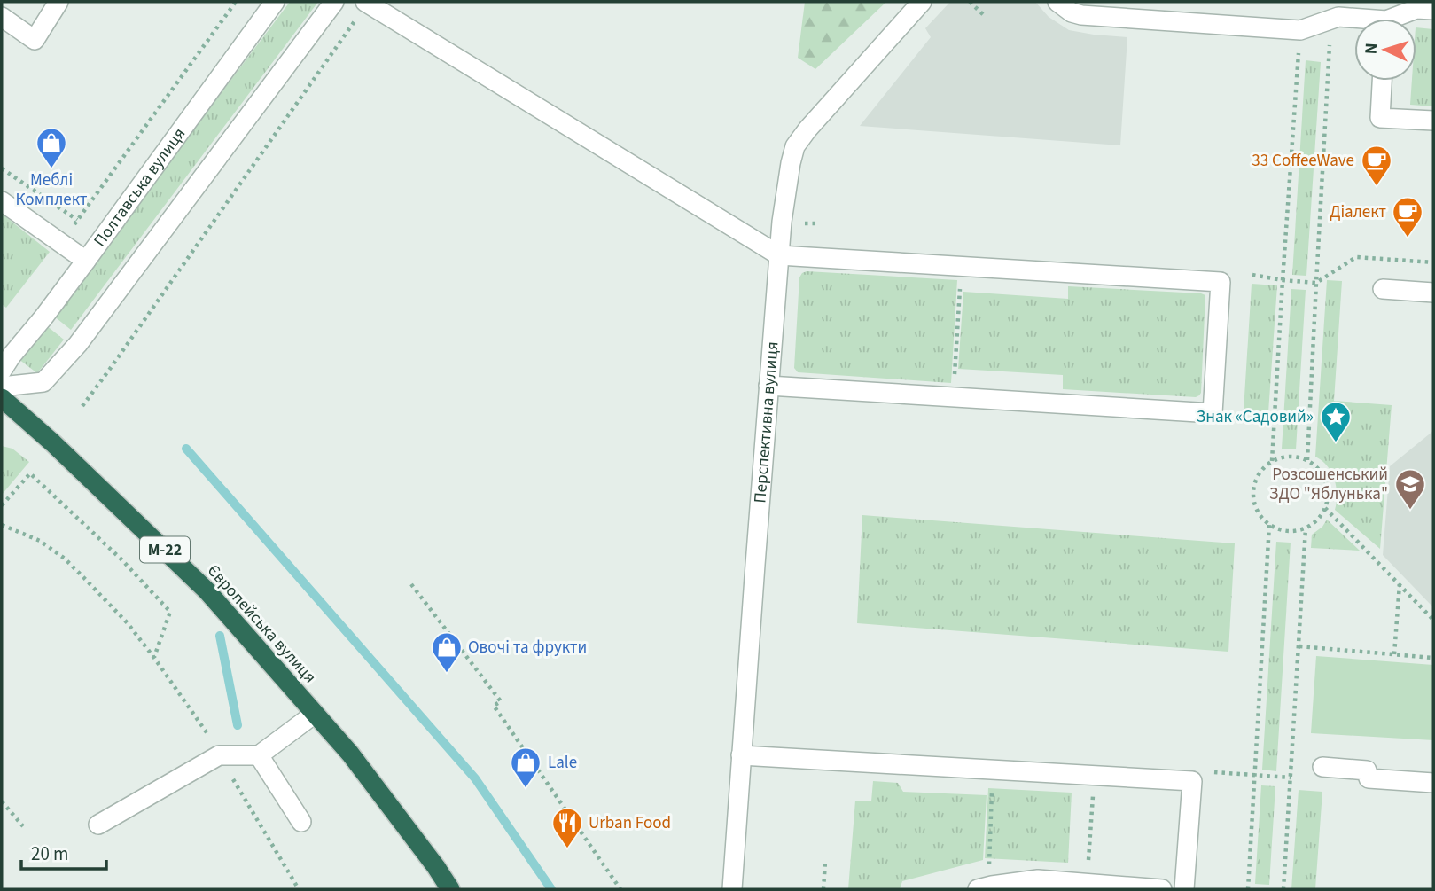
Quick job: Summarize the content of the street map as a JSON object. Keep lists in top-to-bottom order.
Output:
{
  "streets": {
    "highway": ["М-22", "Європейська вулиця"],
    "street": ["Полтавська вулиця", "Перспективна вулиця"]
  },
  "places": {
    "shop": ["Меблі Комплект", "Овочі та фрукти", "Lale"],
    "cafe": ["33 CoffeeWave", "Діалект"],
    "place": ["Знак «Садовий»"],
    "school or university": ["Розсошенський ЗДО \"Яблунька\""],
    "restaurant": ["Urban Food"]
  },
  "scale_bar": "20 m",
  "north": "left"
}
